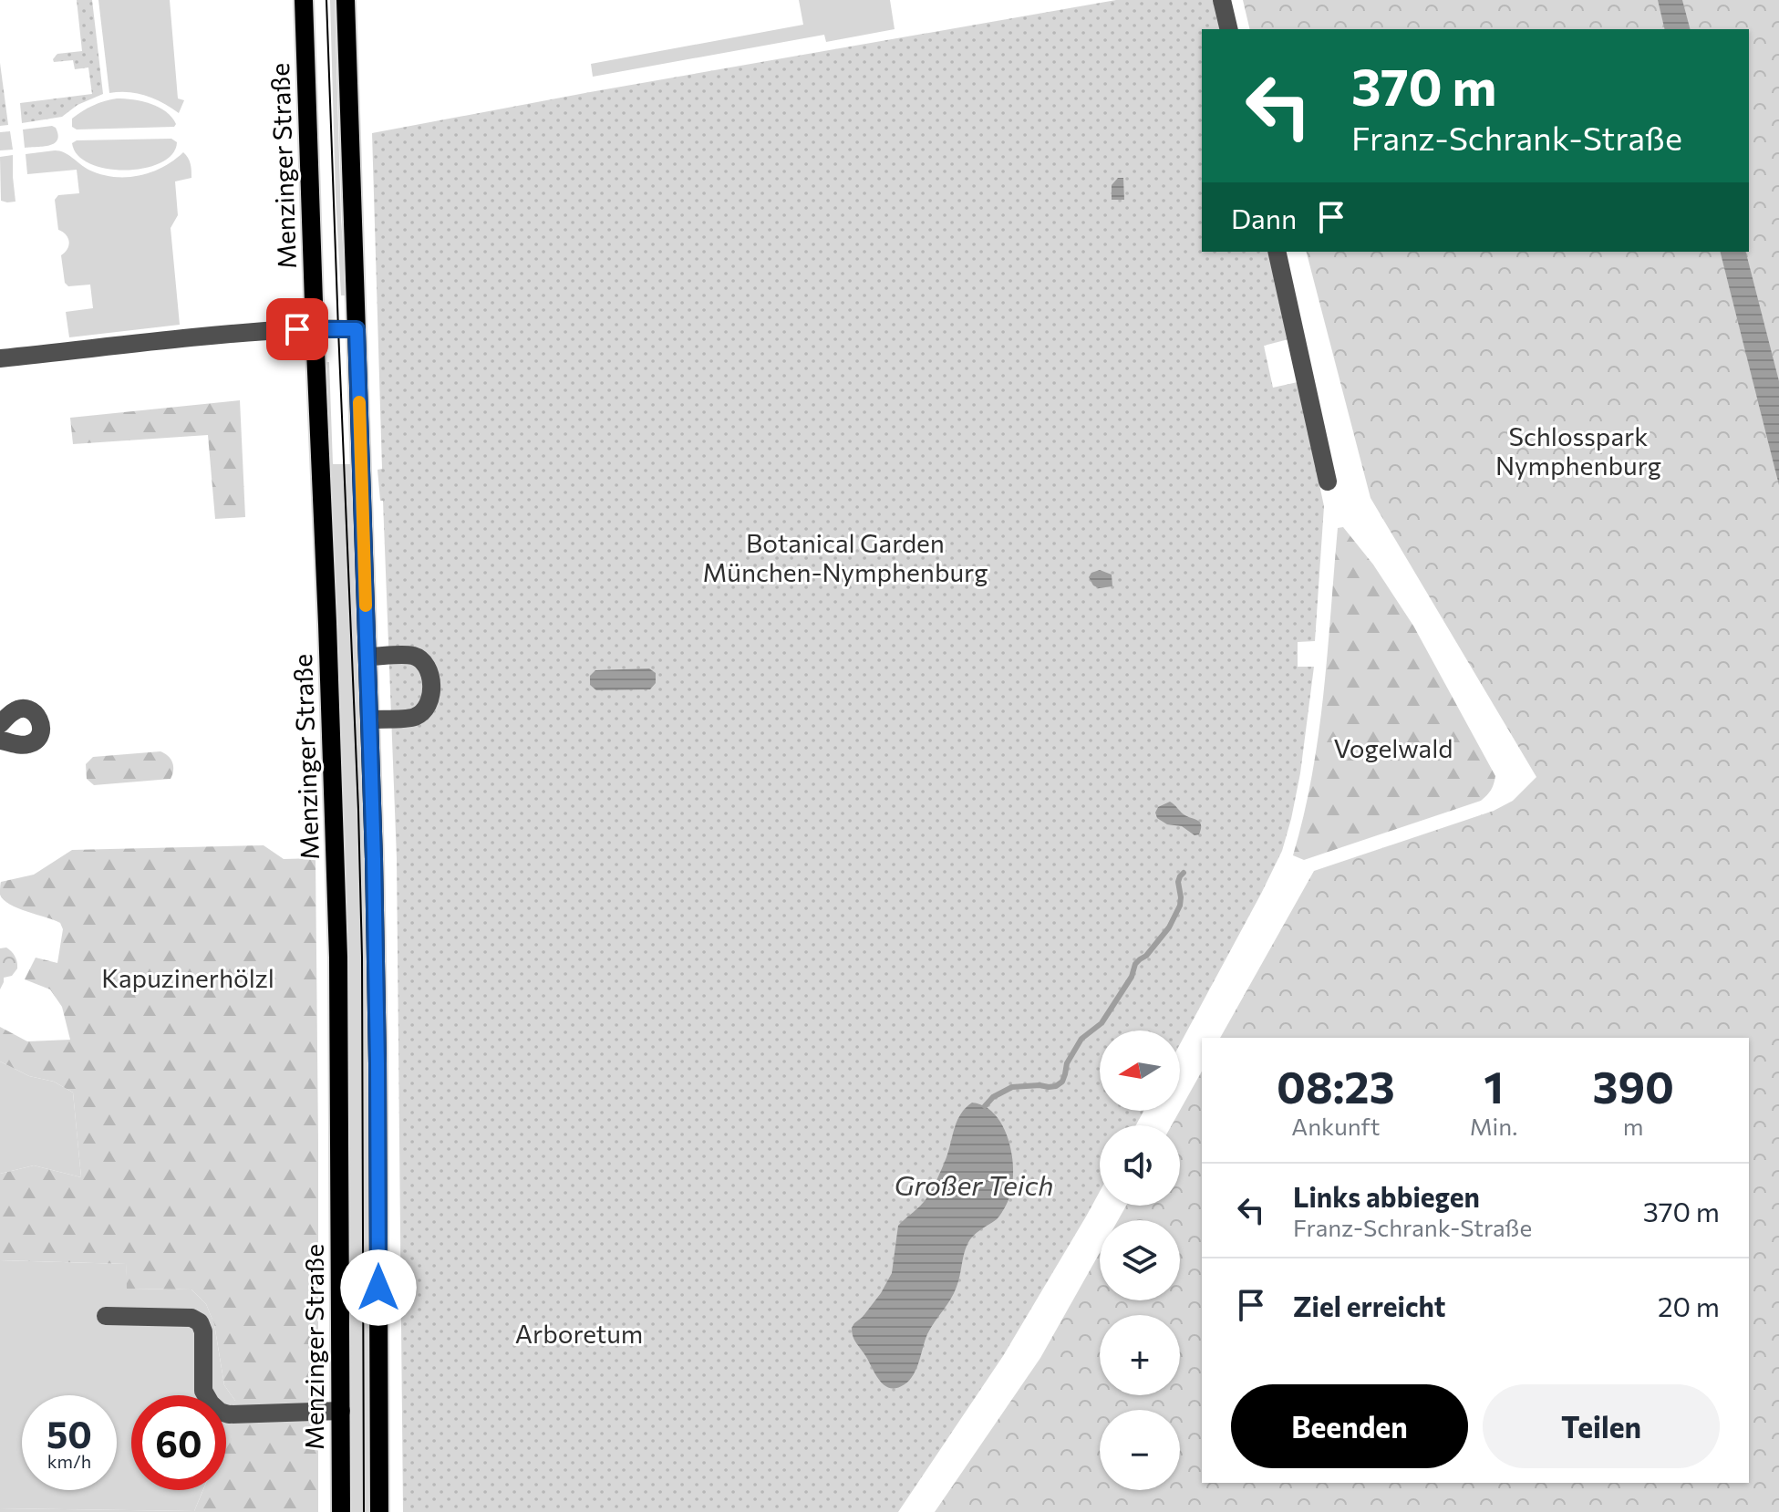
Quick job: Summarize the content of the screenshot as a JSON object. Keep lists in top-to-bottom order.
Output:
{
  "streets": {
    "main road": ["Menzinger Straße"]
  },
  "water": ["Großer Teich"],
  "parks": [
    "Schlosspark Nymphenburg",
    "Botanical Garden München-Nymphenburg",
    "Vogelwald",
    "Kapuzinerhölzl",
    "Arboretum"
  ],
  "north": "left",
  "page": {
    "turn": ["370 m", "Franz-Schrank-Straße"],
    "then": "Dann",
    "map_buttons": ["+", "−"],
    "eta": [
      "08:23",
      "Ankunft",
      "1",
      "Min.",
      "390",
      "m"
    ],
    "list": [
      {
        "name": "Links abbiegen",
        "note": "Franz-Schrank-Straße",
        "value": "370 m"
      },
      {
        "name": "Ziel erreicht",
        "value": "20 m"
      }
    ],
    "buttons": ["Beenden", "Teilen"],
    "speed": "50 km/h",
    "limit": "60"
  }
}
